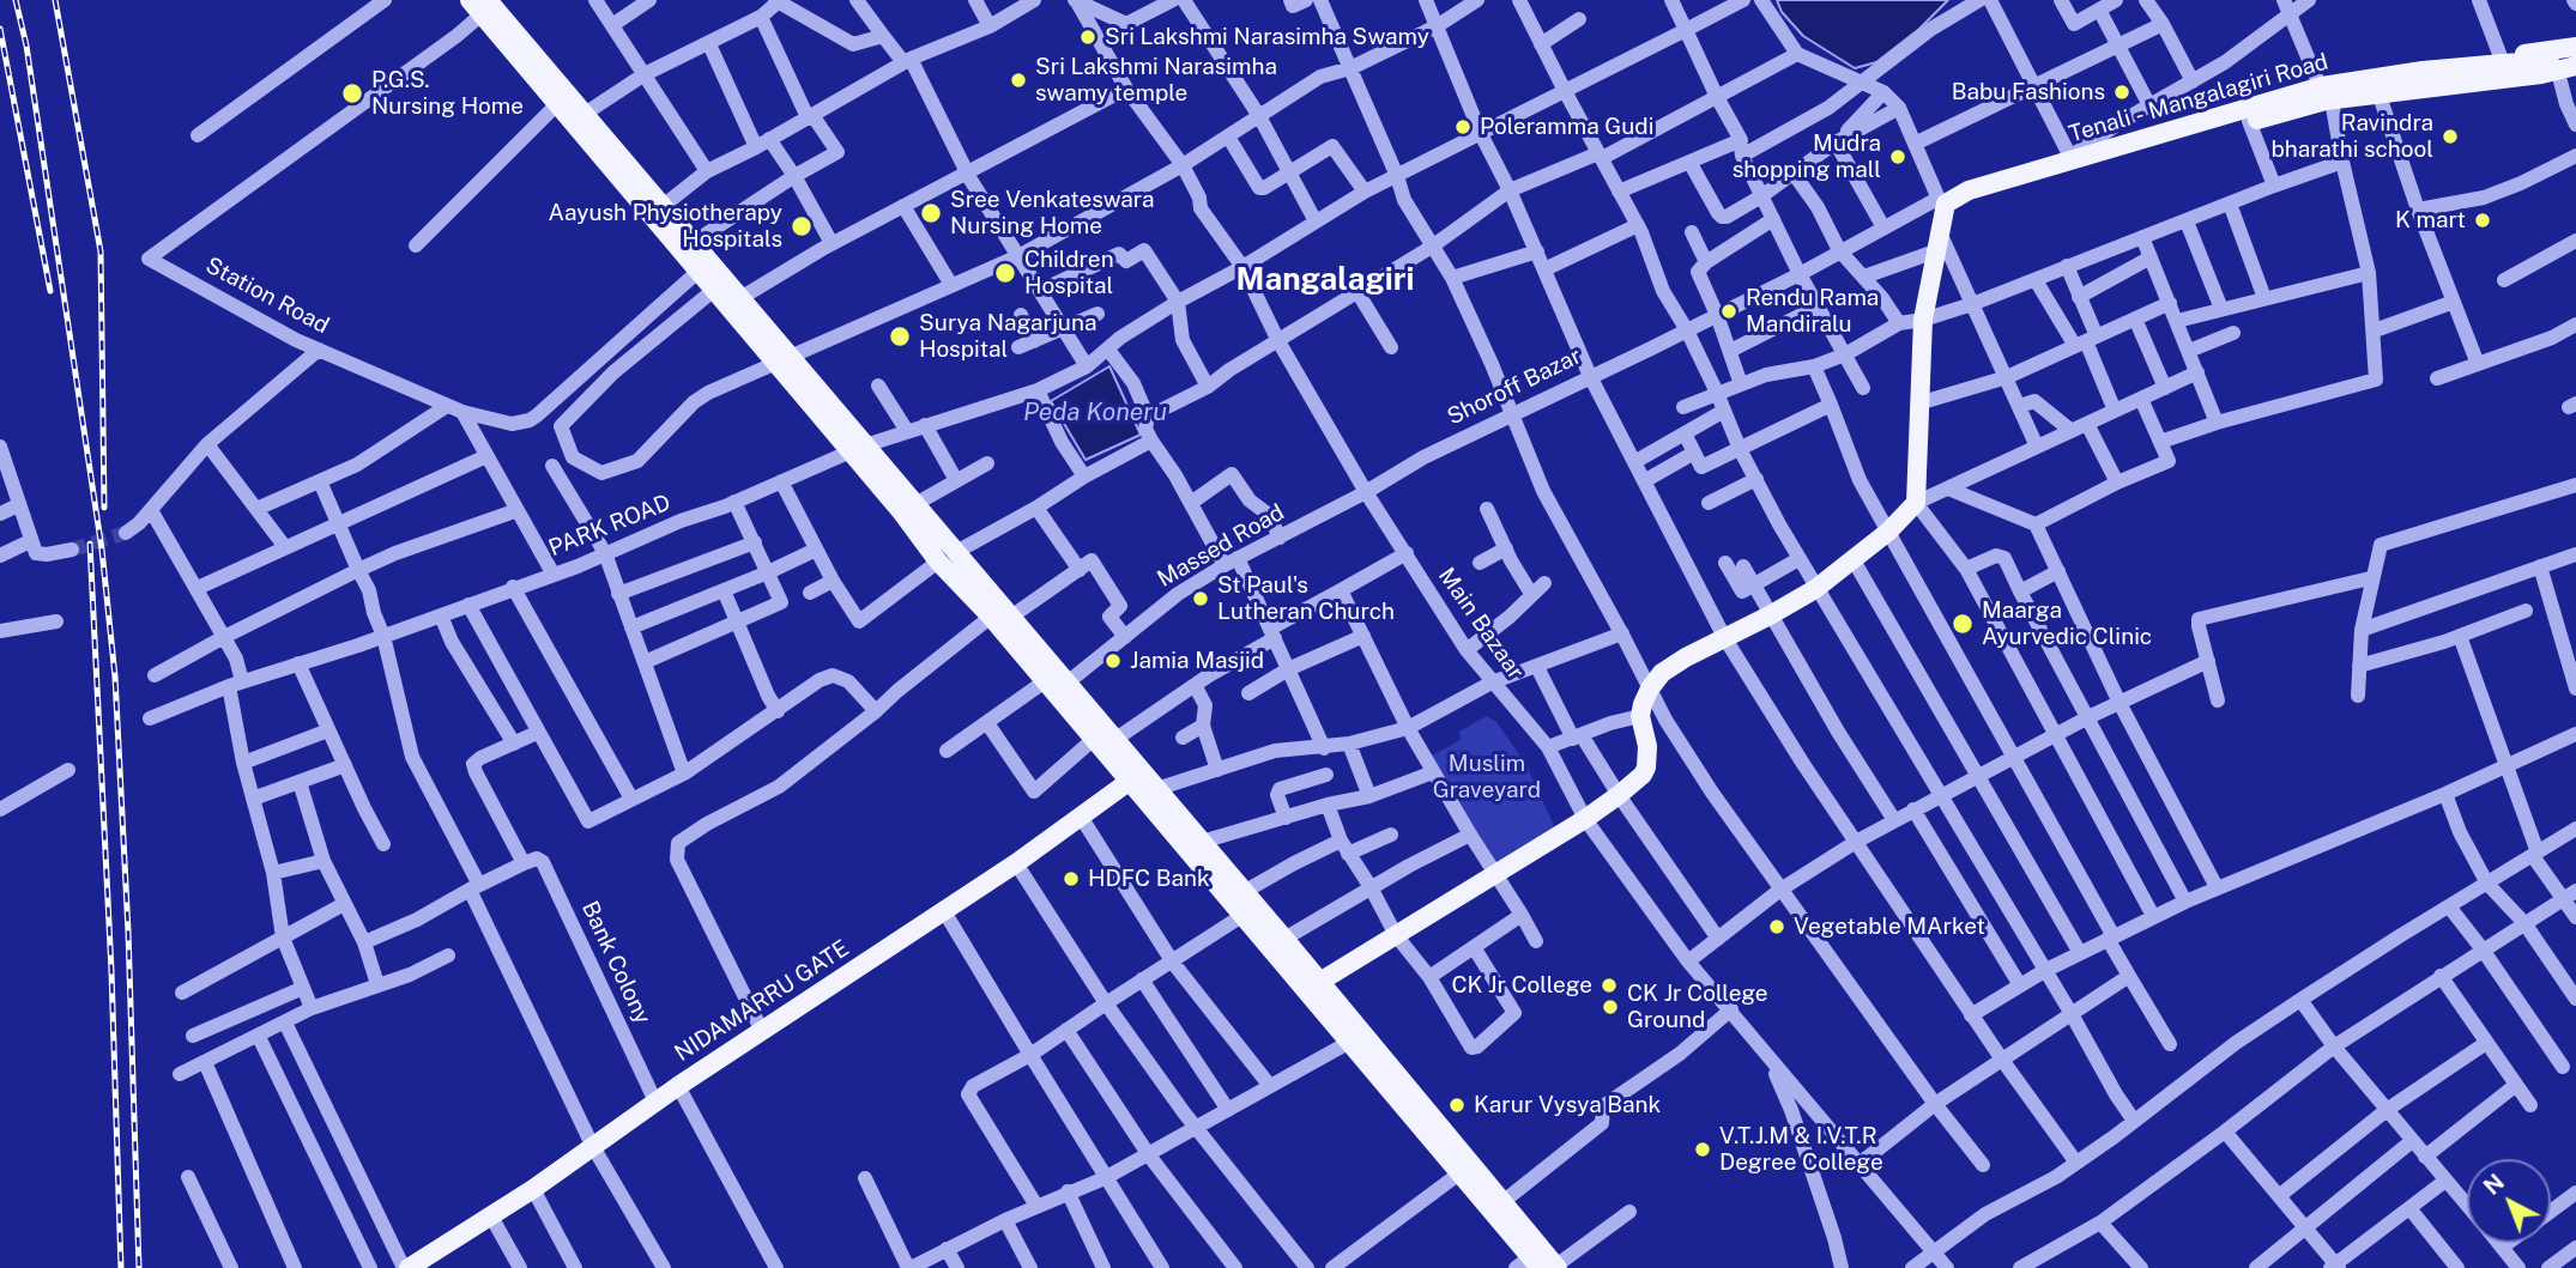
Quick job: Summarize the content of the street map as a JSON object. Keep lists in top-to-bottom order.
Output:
{
  "streets": {
    "main road": ["Tenali - Mangalagiri Road", "NIDAMARRU GATE"],
    "street": [
      "Station Road",
      "Shoroff Bazar",
      "PARK ROAD",
      "Massed Road",
      "Main Bazaar",
      "Bank Colony"
    ]
  },
  "crossings": [
    ["Tenali - Mangalagiri Road", "Shoroff Bazar"],
    ["Shoroff Bazar", "Massed Road"],
    ["Shoroff Bazar", "Main Bazaar"],
    ["PARK ROAD", "Main Bazaar"],
    ["Massed Road", "Main Bazaar"],
    ["Bank Colony", "NIDAMARRU GATE"]
  ],
  "districts": ["Mangalagiri"],
  "water": ["Peda Koneru"],
  "parks": ["Muslim Graveyard"],
  "places": [
    "Sri Lakshmi Narasimha Swamy",
    "Sri Lakshmi Narasimha swamy temple",
    "Babu Fashions",
    "P.G.S. Nursing Home",
    "Poleramma Gudi",
    "Ravindra bharathi school",
    "Mudra shopping mall",
    "Sree Venkateswara Nursing Home",
    "K mart",
    "Aayush Physiotherapy Hospitals",
    "Children Hospital",
    "Rendu Rama Mandiralu",
    "Surya Nagarjuna Hospital",
    "St Paul's Lutheran Church",
    "Maarga Ayurvedic Clinic",
    "Jamia Masjid",
    "HDFC Bank",
    "Vegetable MArket",
    "CK Jr College",
    "CK Jr College Ground",
    "Karur Vysya Bank",
    "V.T.J.M & I.V.T.R Degree College"
  ],
  "north": "top left"
}
